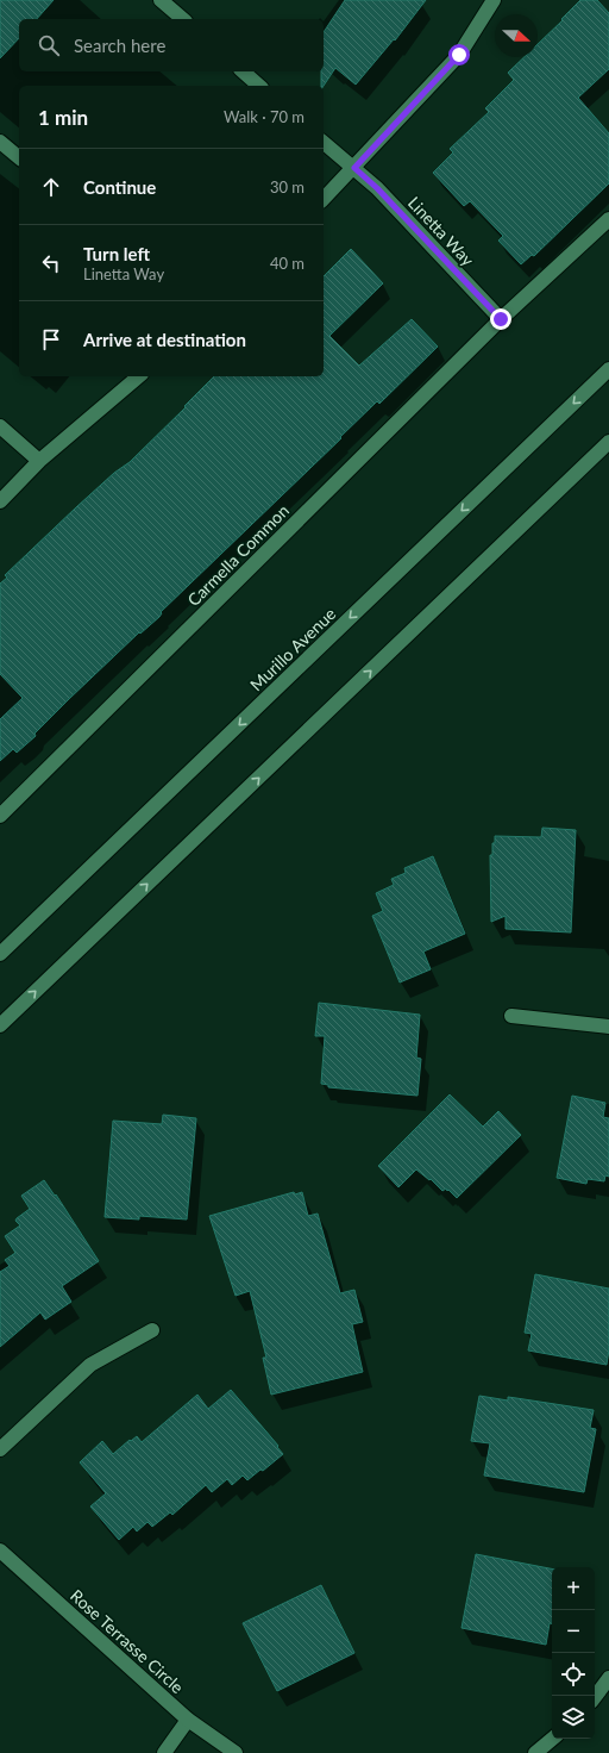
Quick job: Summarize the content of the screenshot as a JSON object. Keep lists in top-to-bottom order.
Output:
{
  "streets": {
    "main road": [
      "Linetta Way",
      "Carmella Common",
      "Murillo Avenue",
      "Rose Terrasse Circle"
    ]
  },
  "crossings": [
    ["Linetta Way", "Carmella Common"]
  ],
  "north": "right",
  "page": {
    "search": "Search here",
    "heading": ["1 min", "Walk · 70 m"],
    "list": [
      ["Continue", "30 m"],
      ["Turn left", "Linetta Way", "40 m"],
      "Arrive at destination"
    ],
    "map_buttons": ["+", "−"]
  }
}
